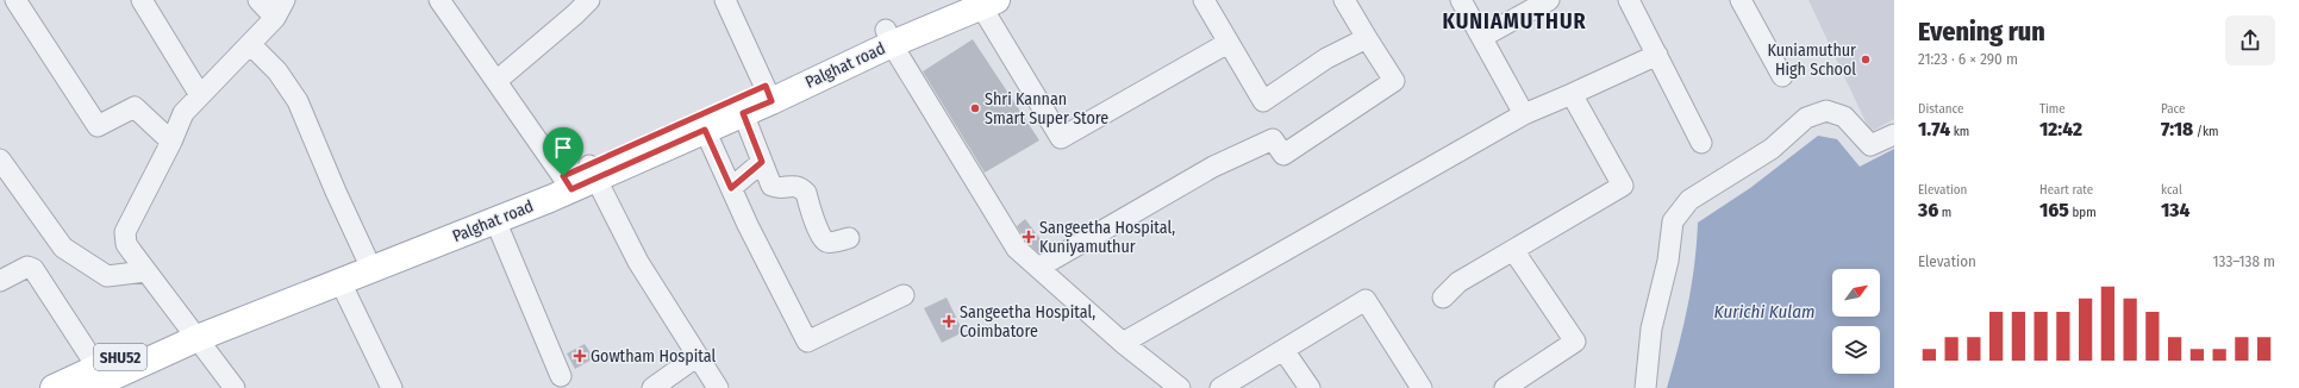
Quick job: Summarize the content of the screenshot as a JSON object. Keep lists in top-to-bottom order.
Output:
{
  "streets": {
    "main road": ["Palghat road", "SHU52"]
  },
  "districts": ["KUNIAMUTHUR"],
  "water": ["Kurichi Kulam"],
  "places": {
    "other": ["Kuniamuthur High School", "Shri Kannan Smart Super Store"],
    "health": ["Sangeetha Hospital, Kuniyamuthur", "Sangeetha Hospital, Coimbatore", "Gowtham Hospital"]
  },
  "north": "top right",
  "page": {
    "heading": ["Evening run", "21:23 · 6 × 290 m"],
    "stats": [
      ["Distance", "1.74 km"],
      ["Time", "12:42"],
      ["Pace", "7:18 /km"],
      ["Elevation", "36 m"],
      ["Heart rate", "165 bpm"],
      ["kcal", "134"]
    ],
    "chart": ["Elevation", "133–138 m"]
  }
}
